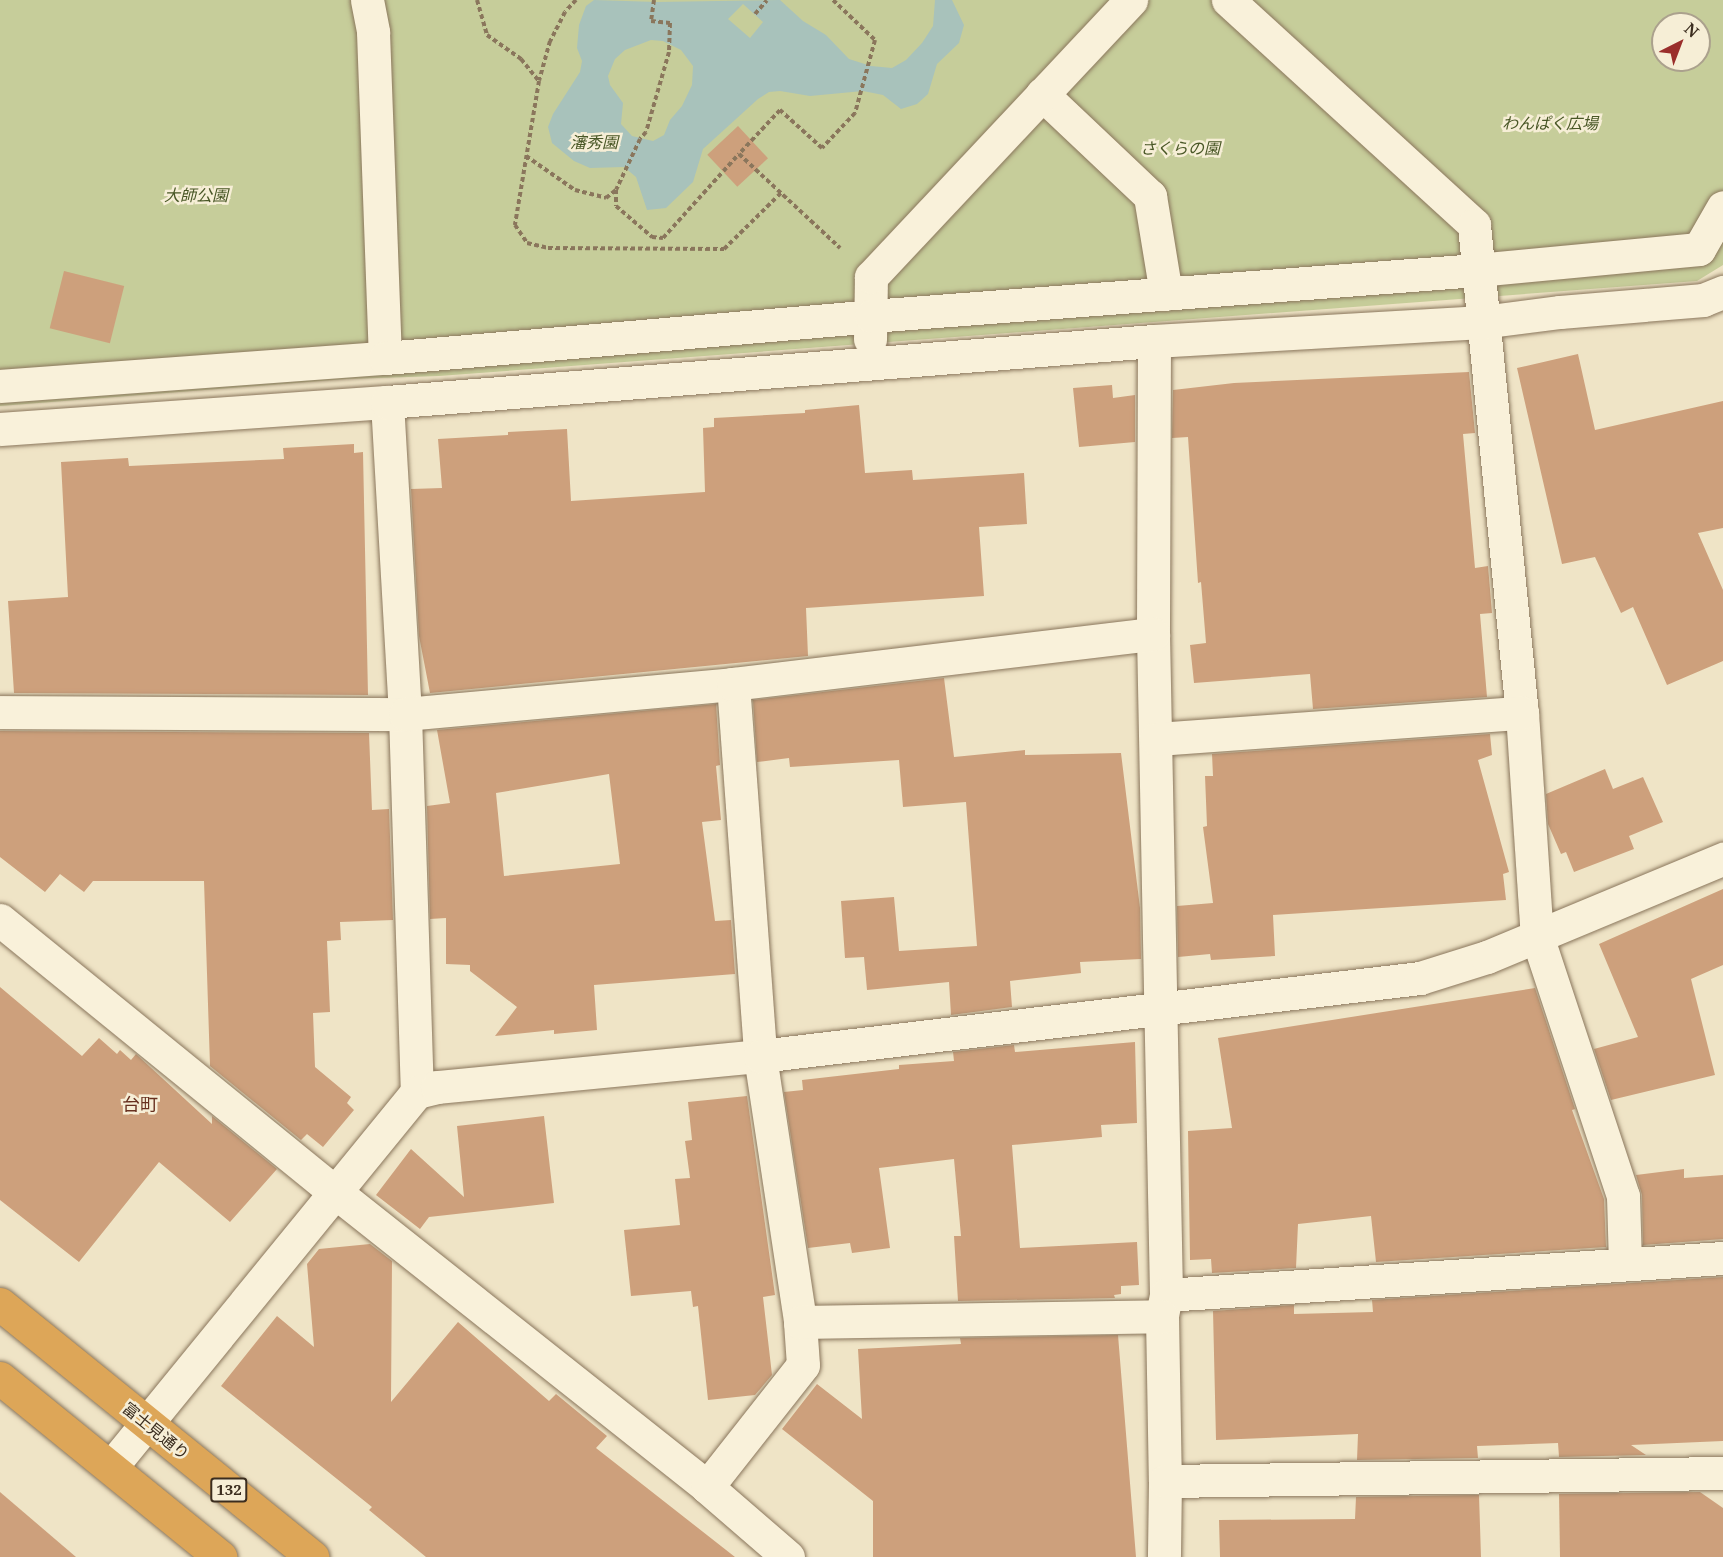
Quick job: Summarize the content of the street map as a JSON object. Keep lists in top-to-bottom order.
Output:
{
  "streets": {
    "highway": ["富士見通り", "132"]
  },
  "districts": ["台町"],
  "parks": [
    "わんぱく広場",
    "瀋秀園",
    "さくらの園",
    "大師公園"
  ],
  "north": "top right"
}
